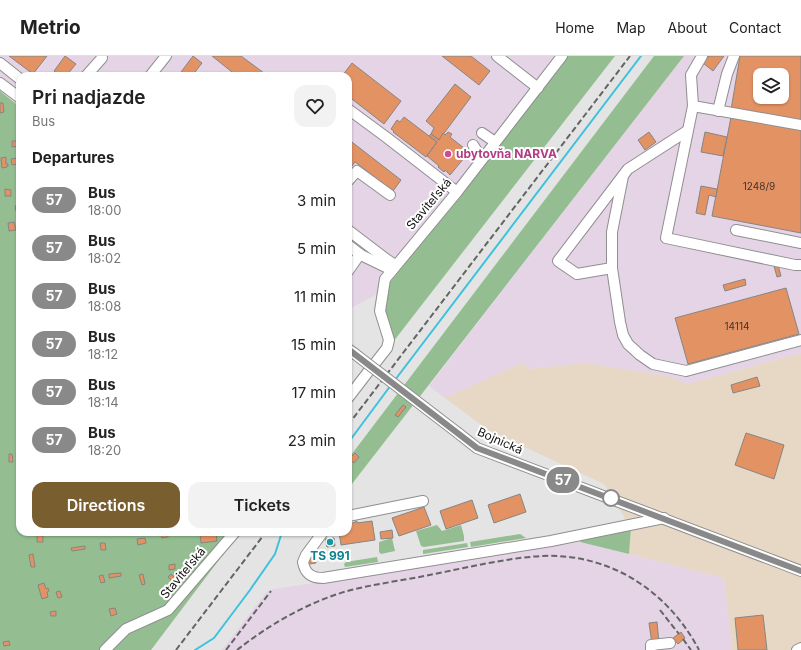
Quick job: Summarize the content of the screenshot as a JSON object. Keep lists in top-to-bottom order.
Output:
{
  "streets": {
    "street": ["Staviteľská", "Bojnická"]
  },
  "places": ["ubytovňa NARVA", "TS 991"],
  "lines": ["bus line 57"],
  "house_numbers": ["1248/9", "14114"],
  "page": {
    "header": "Metrio",
    "nav": [
      "Home",
      "Map",
      "About",
      "Contact"
    ],
    "on_map": "57",
    "heading": [
      ["Pri nadjazde", "Bus"],
      "Departures"
    ],
    "list": [
      {
        "mark": "57",
        "name": "Bus",
        "note": "18:00",
        "value": "3 min"
      },
      {
        "mark": "57",
        "name": "Bus",
        "note": "18:02",
        "value": "5 min"
      },
      {
        "mark": "57",
        "name": "Bus",
        "note": "18:08",
        "value": "11 min"
      },
      {
        "mark": "57",
        "name": "Bus",
        "note": "18:12",
        "value": "15 min"
      },
      {
        "mark": "57",
        "name": "Bus",
        "note": "18:14",
        "value": "17 min"
      },
      {
        "mark": "57",
        "name": "Bus",
        "note": "18:20",
        "value": "23 min"
      }
    ],
    "buttons": ["Directions", "Tickets"]
  }
}
